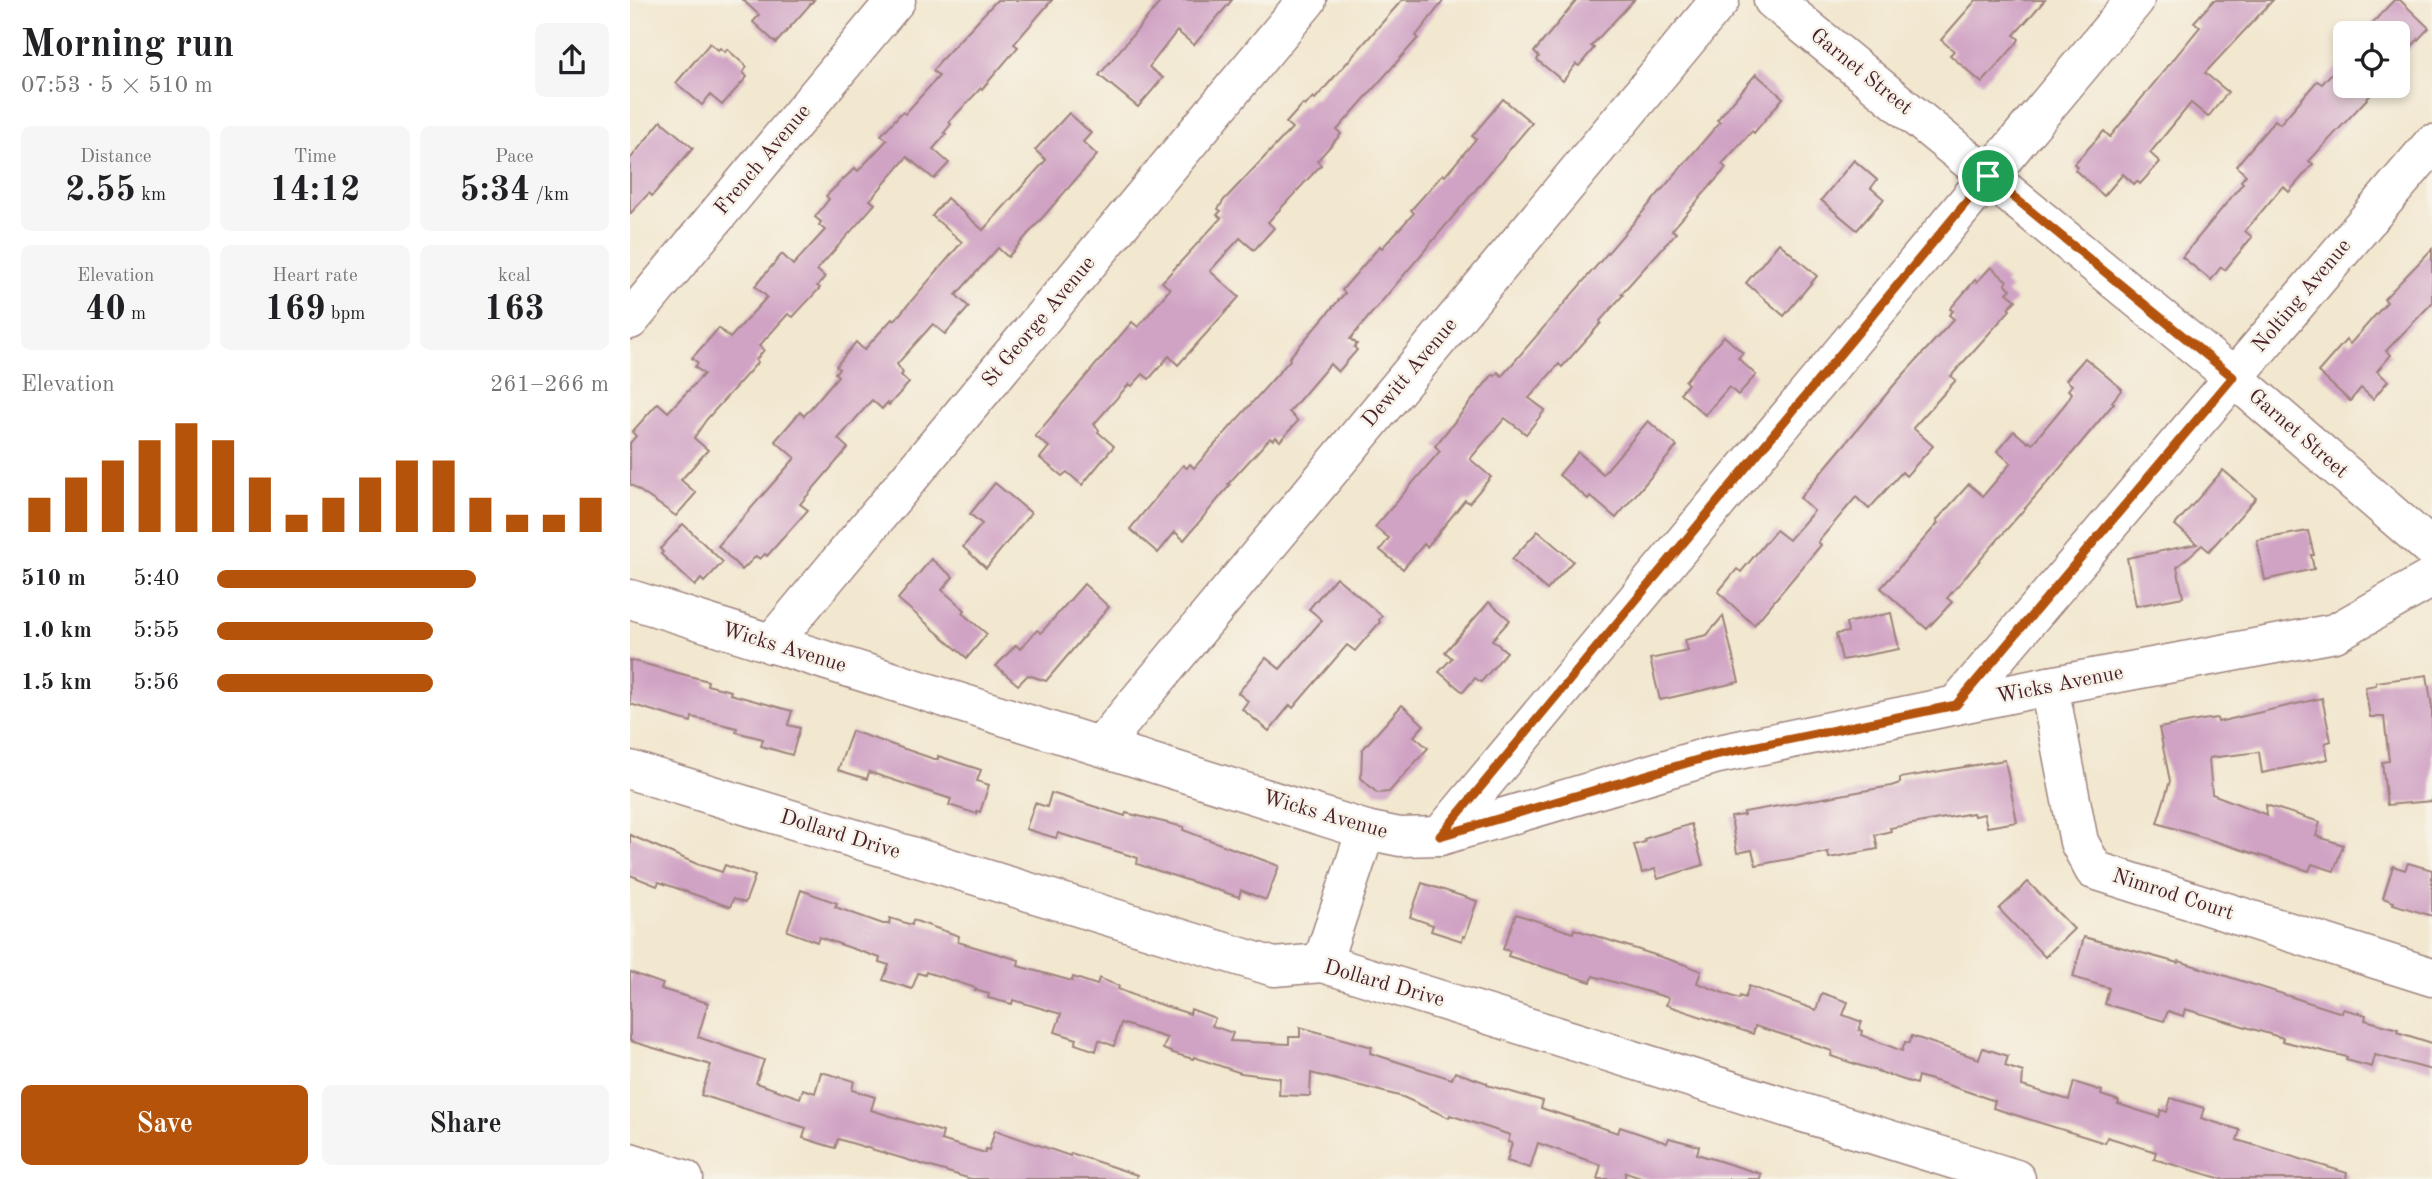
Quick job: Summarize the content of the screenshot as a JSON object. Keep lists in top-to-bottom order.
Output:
{
  "streets": {
    "street": [
      "Garnet Street",
      "French Avenue",
      "Nolting Avenue",
      "St George Avenue",
      "Dewitt Avenue",
      "Wicks Avenue",
      "Dollard Drive",
      "Nimrod Court"
    ]
  },
  "crossings": [
    ["Garnet Street", "Nolting Avenue"],
    ["Nolting Avenue", "Wicks Avenue"],
    ["St George Avenue", "Wicks Avenue"],
    ["Dewitt Avenue", "Wicks Avenue"],
    ["Wicks Avenue", "Nimrod Court"]
  ],
  "page": {
    "heading": ["Morning run", "07:53 · 5 × 510 m"],
    "stats": [
      ["Distance", "2.55 km"],
      ["Time", "14:12"],
      ["Pace", "5:34 /km"],
      ["Elevation", "40 m"],
      ["Heart rate", "169 bpm"],
      ["kcal", "163"]
    ],
    "chart": ["Elevation", "261–266 m"],
    "list": [
      {
        "name": "510 m",
        "note": "5:40"
      },
      {
        "name": "1.0 km",
        "note": "5:55"
      },
      {
        "name": "1.5 km",
        "note": "5:56"
      }
    ],
    "buttons": ["Save", "Share"]
  }
}
